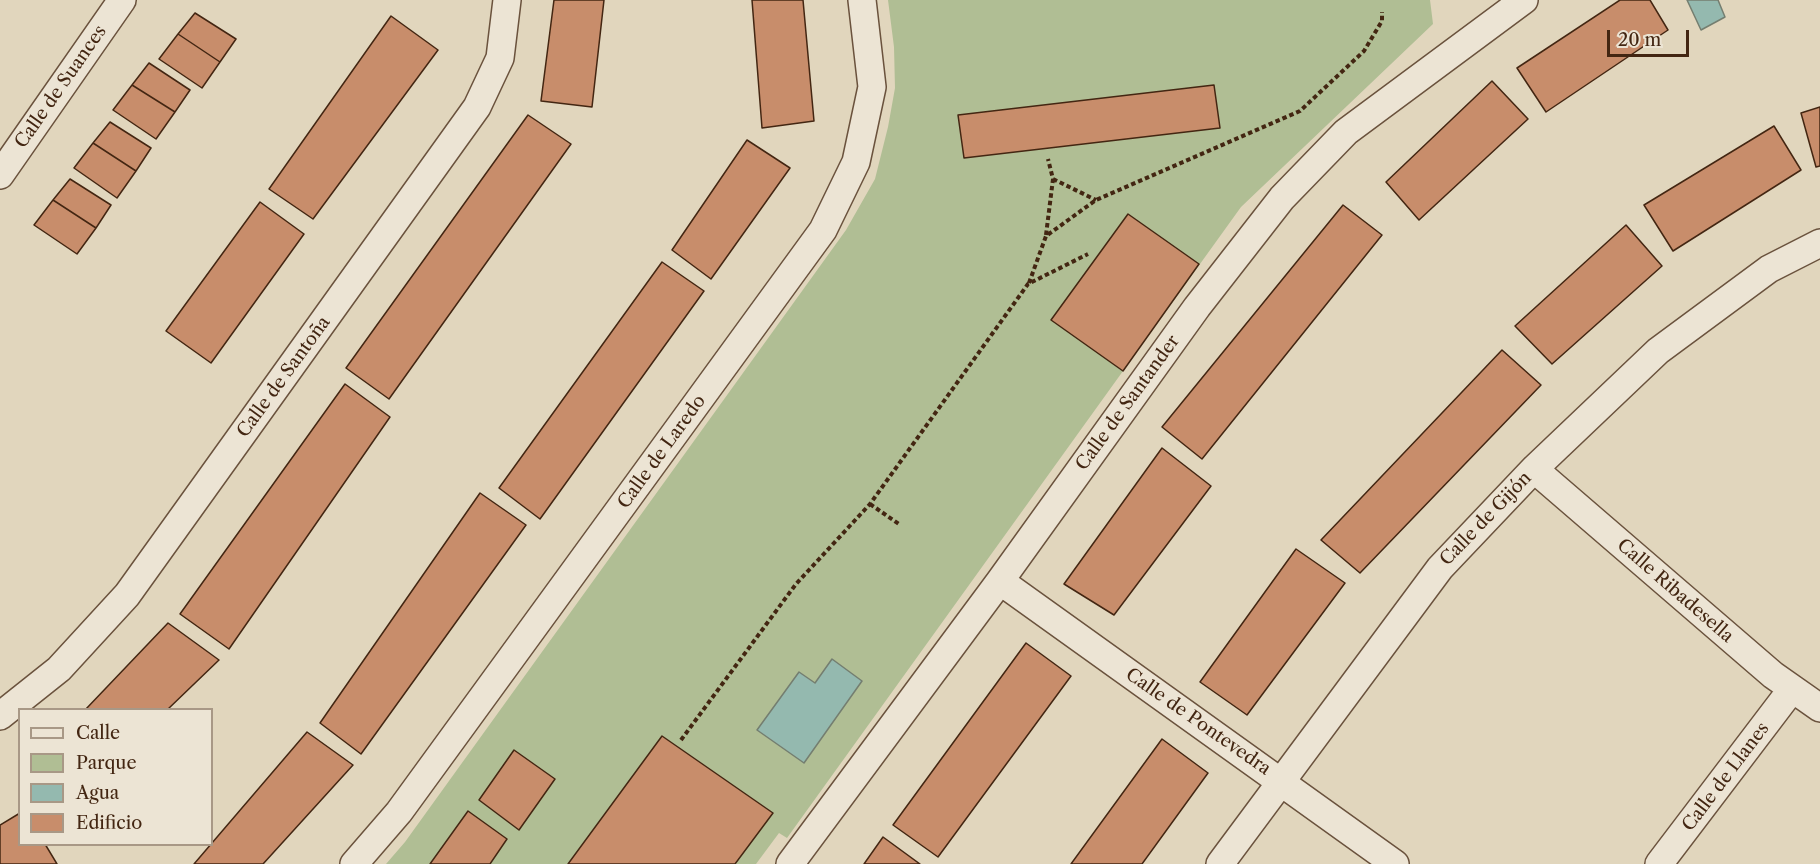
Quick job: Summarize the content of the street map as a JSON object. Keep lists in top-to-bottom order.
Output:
{
  "streets": {
    "street": [
      "Calle de Suances",
      "Calle de Santoña",
      "Calle de Santander",
      "Calle de Laredo",
      "Calle de Gijón",
      "Calle Ribadesella",
      "Calle de Pontevedra",
      "Calle de Llanes"
    ]
  },
  "crossings": [
    ["Calle de Santander", "Calle de Pontevedra"],
    ["Calle de Gijón", "Calle Ribadesella"],
    ["Calle de Gijón", "Calle de Pontevedra"],
    ["Calle Ribadesella", "Calle de Llanes"]
  ],
  "legend": [
    "Calle",
    "Parque",
    "Agua",
    "Edificio"
  ],
  "scale_bar": "20 m"
}
